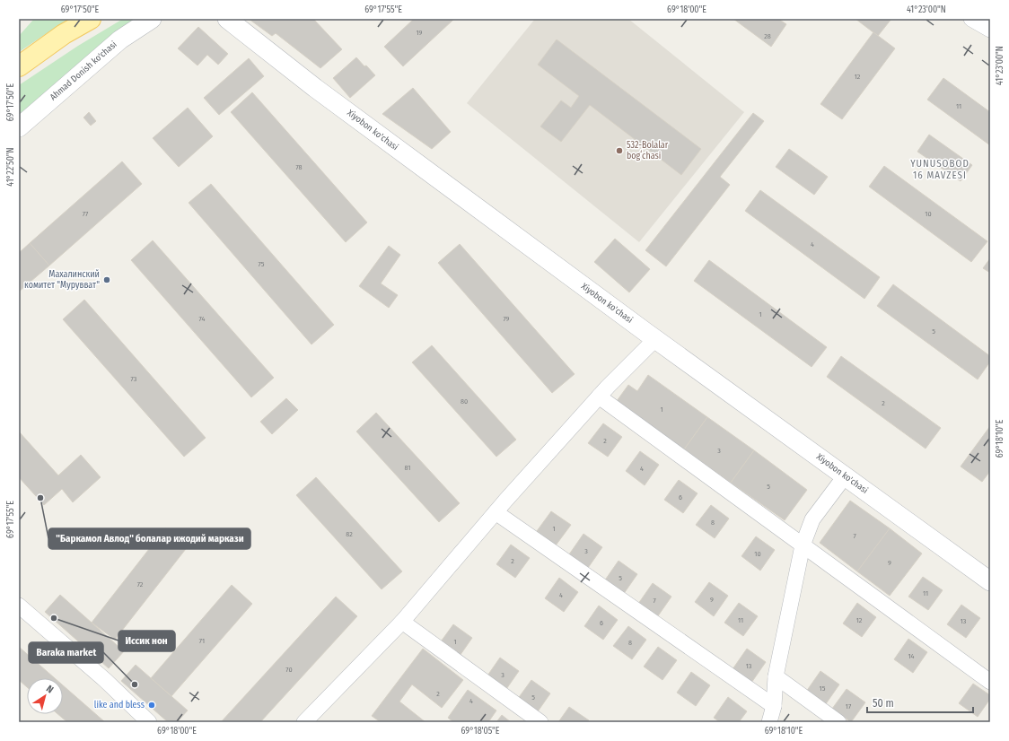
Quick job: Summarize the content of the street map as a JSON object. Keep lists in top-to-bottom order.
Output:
{
  "streets": {
    "street": ["Ahmad Donish ko'chasi", "Xiyobon ko'chasi"]
  },
  "districts": ["YUNUSOBOD 16 MAVZESI"],
  "places": [
    "532-Bolalar bogʻchasi",
    "Махалинский комитет \"Мурувват\"",
    "\"Баркамол Авлод\" болалар ижодий маркази",
    "Иссик нон",
    "Baraka market",
    "like and bless"
  ],
  "house_numbers": [
    "19",
    "28",
    "12",
    "11",
    "78",
    "77",
    "10",
    "4",
    "75",
    "1",
    "74",
    "79",
    "5",
    "73",
    "80",
    "2",
    "1",
    "2",
    "3",
    "81",
    "4",
    "5",
    "6",
    "8",
    "1",
    "82",
    "7",
    "3",
    "10",
    "2",
    "9",
    "5",
    "72",
    "11",
    "4",
    "9",
    "7",
    "11",
    "12",
    "13",
    "6",
    "71",
    "1",
    "8",
    "14",
    "13",
    "70",
    "3",
    "15",
    "2",
    "5",
    "4",
    "17"
  ],
  "scale_bar": "50 m",
  "north": "top right",
  "coordinates": [
    "69°17'50\"E",
    "69°17'55\"E",
    "69°18'00\"E",
    "41°23'00\"N",
    "41°22'50\"N",
    "69°18'10\"E",
    "69°18'05\"E"
  ]
}
